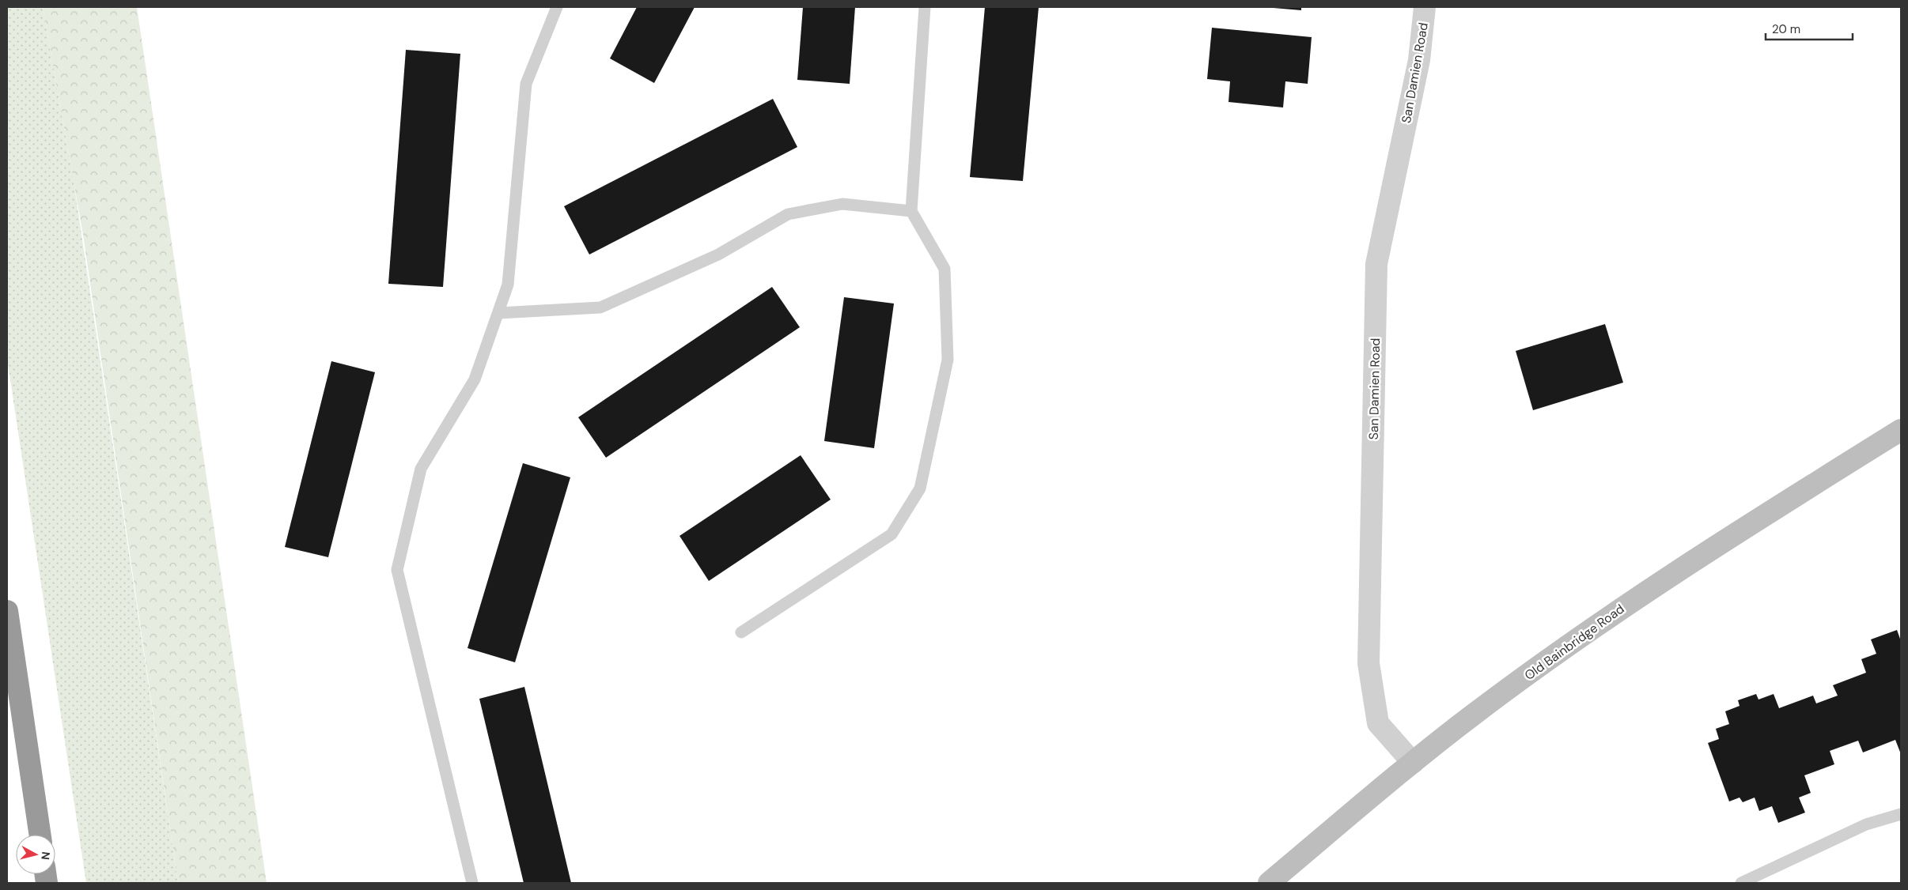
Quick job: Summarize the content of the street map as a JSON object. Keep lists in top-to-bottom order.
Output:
{
  "streets": {
    "main road": ["Old Bainbridge Road"],
    "street": ["San Damien Road"]
  },
  "crossings": [
    ["San Damien Road", "Old Bainbridge Road"]
  ],
  "scale_bar": "20 m",
  "north": "right"
}
